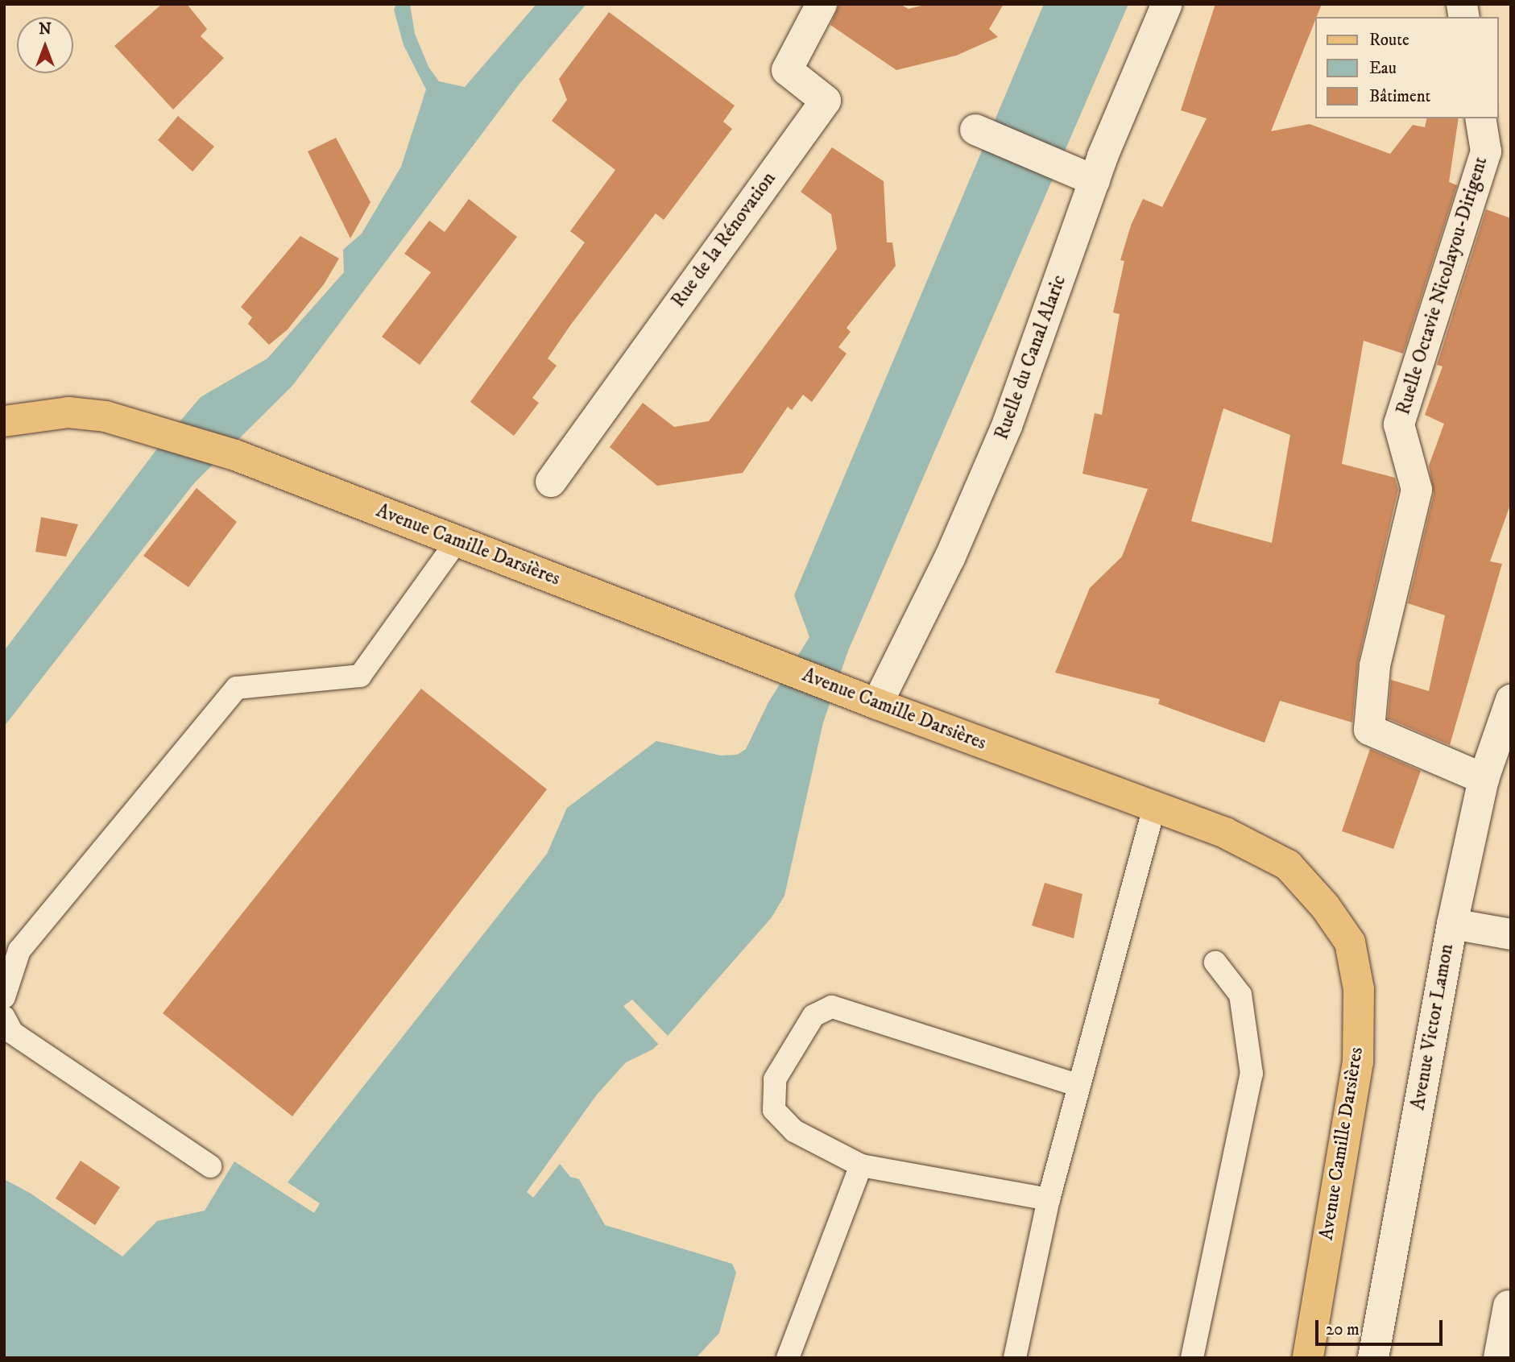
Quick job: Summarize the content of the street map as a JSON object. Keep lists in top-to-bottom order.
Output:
{
  "streets": {
    "main road": ["Avenue Camille Darsières"],
    "street": [
      "Rue de la Rénovation",
      "Ruelle Octavie Nicolayou-Dirigent",
      "Ruelle du Canal Alaric",
      "Avenue Victor Lamon"
    ]
  },
  "crossings": [
    ["Ruelle Octavie Nicolayou-Dirigent", "Avenue Victor Lamon"],
    ["Ruelle du Canal Alaric", "Avenue Camille Darsières"]
  ],
  "legend": ["Route", "Eau", "Bâtiment"],
  "scale_bar": "20 m",
  "north": "top"
}
